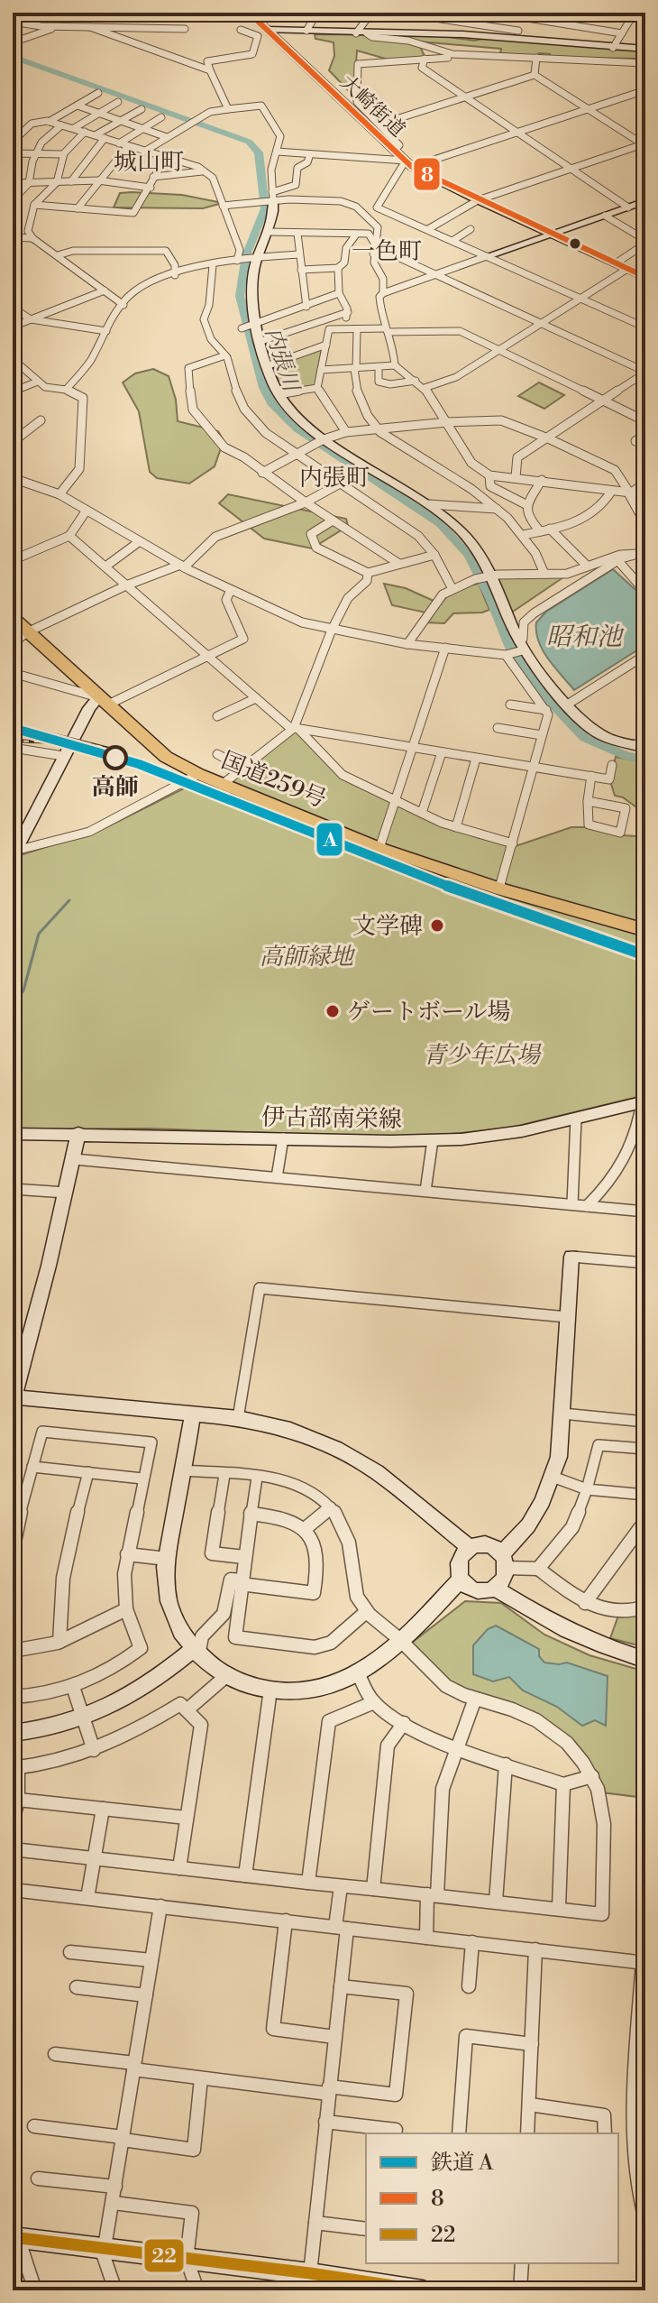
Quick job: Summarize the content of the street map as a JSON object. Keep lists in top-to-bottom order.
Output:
{
  "streets": {
    "highway": ["国道259号"],
    "main road": ["大崎街道"],
    "street": ["伊古部南栄線"]
  },
  "districts": ["城山町", "一色町", "内張町"],
  "water": ["内張川", "昭和池"],
  "parks": ["高師緑地", "青少年広場"],
  "places": ["高師", "文学碑", "ゲートボール場"],
  "lines": ["transit line 8", "rail line A", "transit line 22"],
  "legend": ["鉄道 A", "8", "22"]
}
